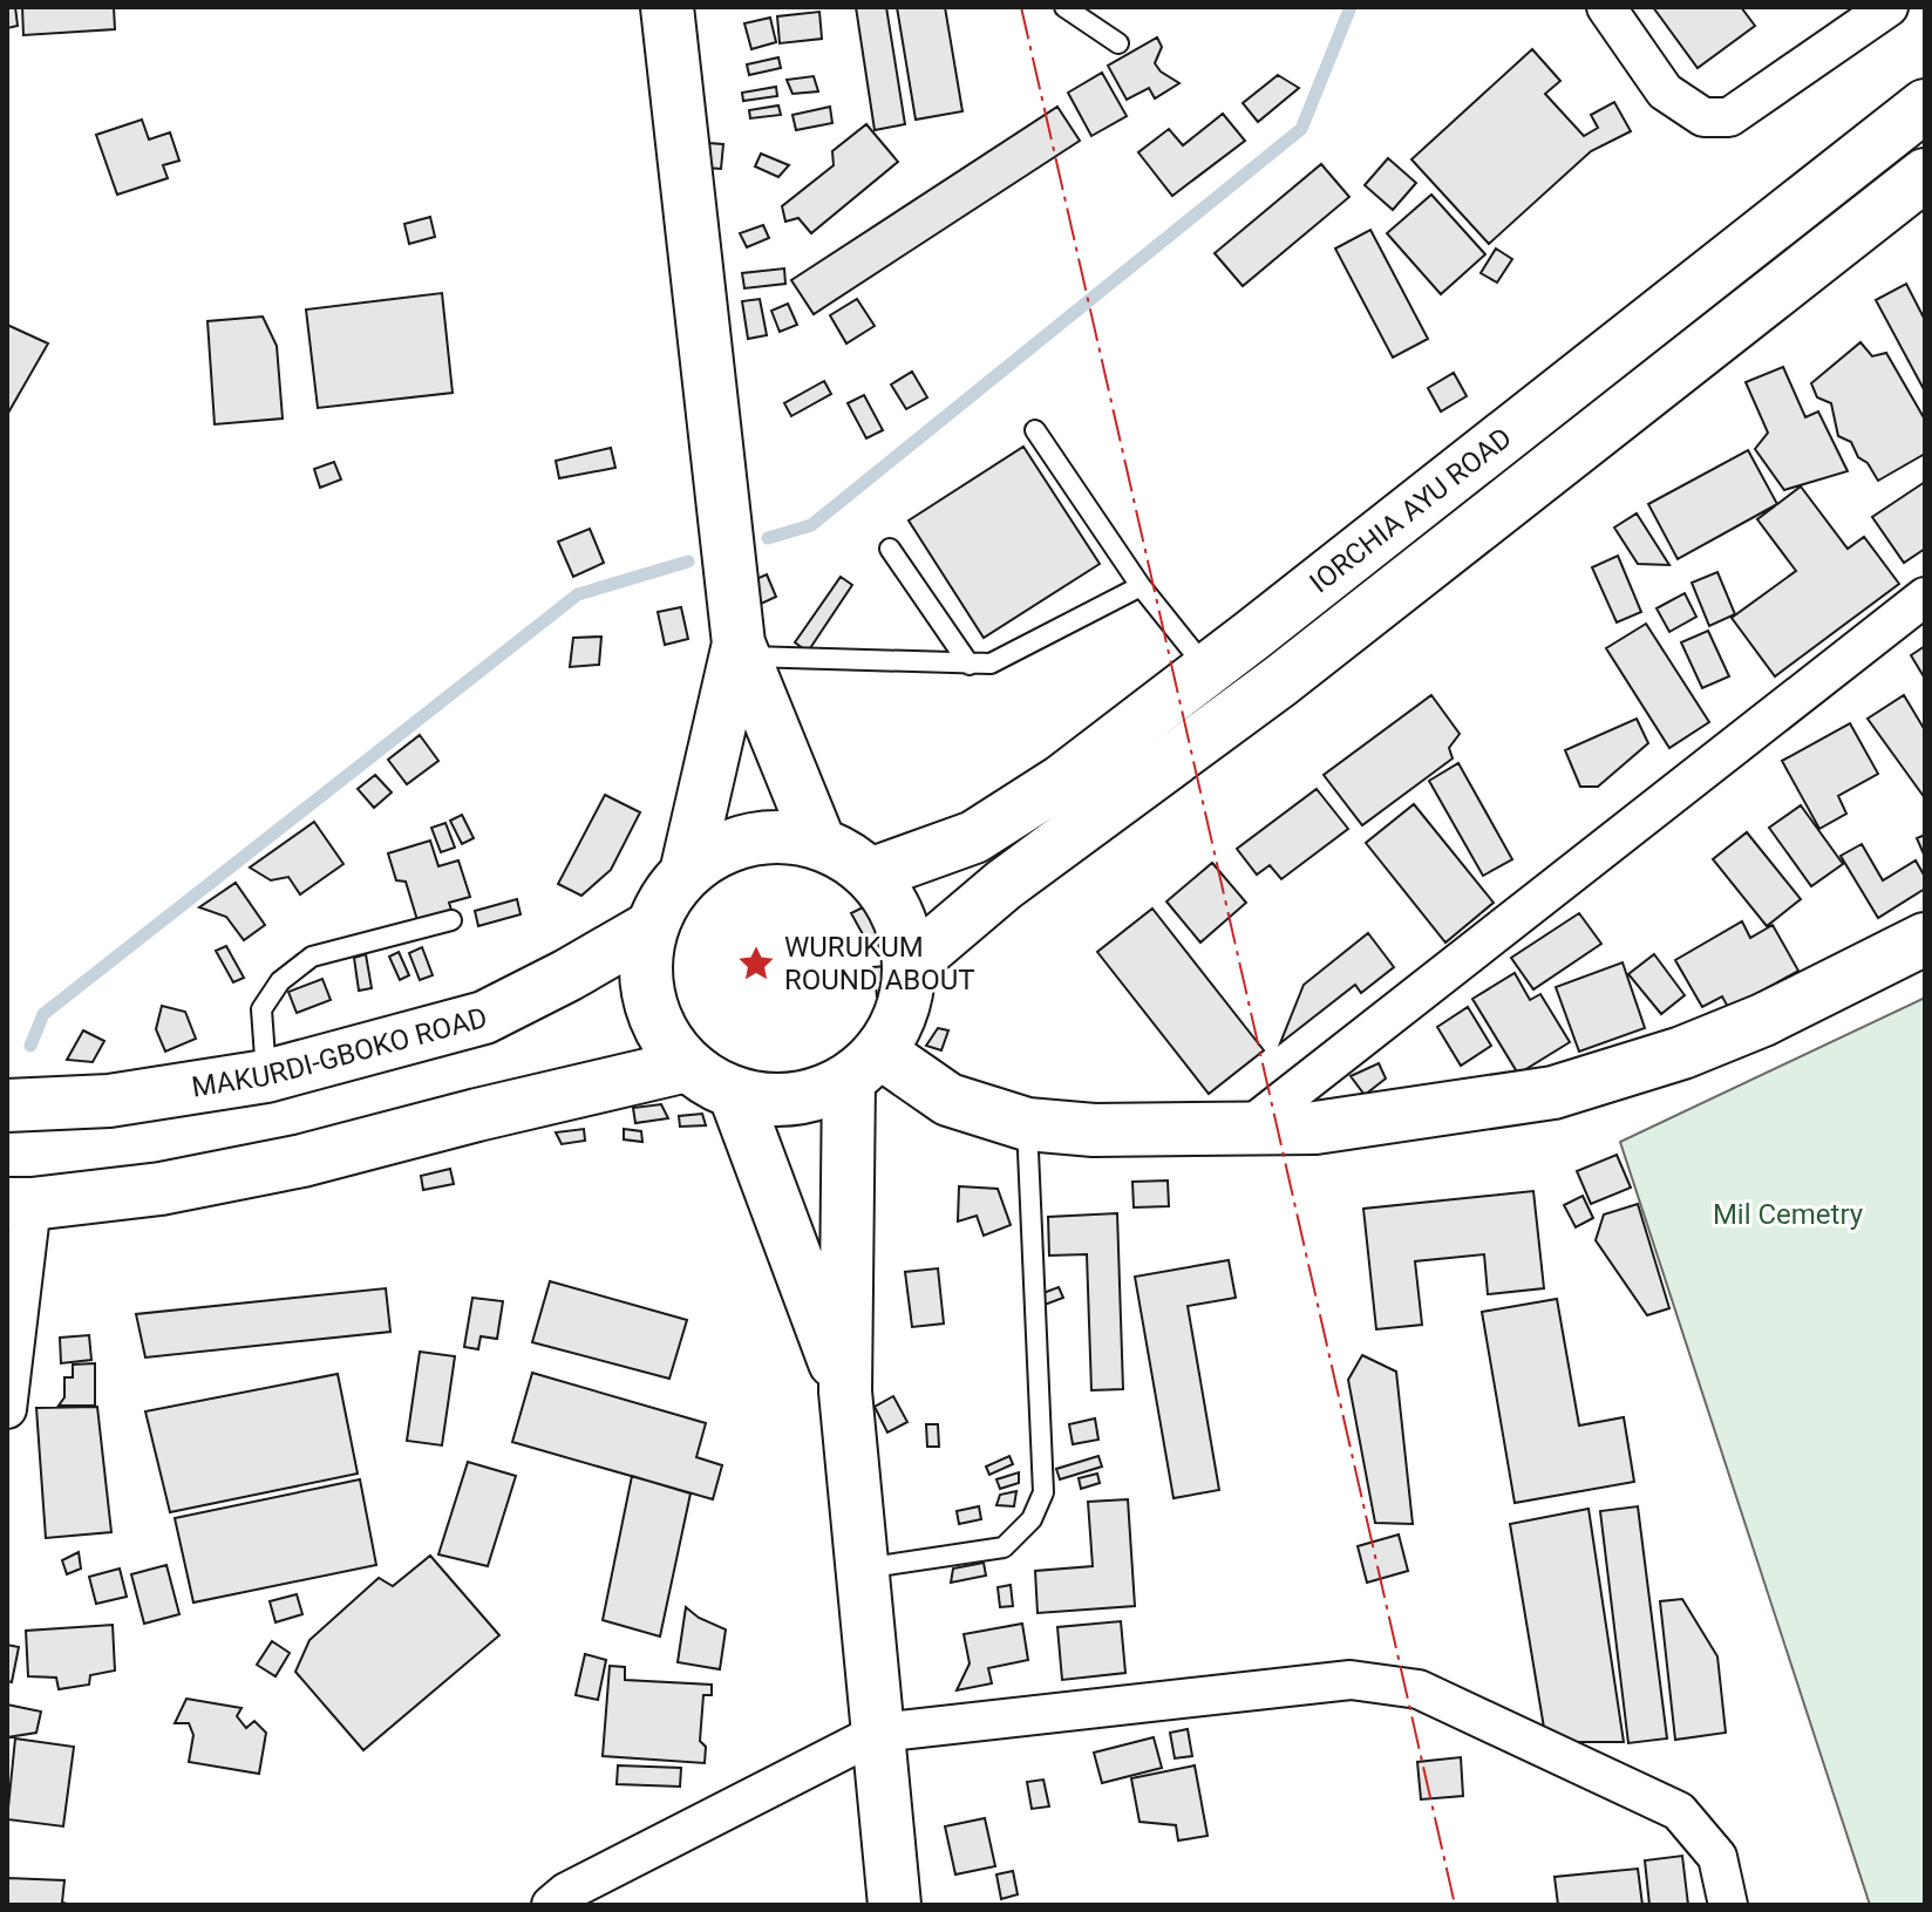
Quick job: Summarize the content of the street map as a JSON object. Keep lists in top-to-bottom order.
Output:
{
  "streets": {
    "main road": ["IORCHIA AYU ROAD", "MAKURDI-GBOKO ROAD"]
  },
  "crossings": [
    ["IORCHIA AYU ROAD", "MAKURDI-GBOKO ROAD"]
  ],
  "parks": ["Mil Cemetry"],
  "places": {
    "place": ["WURUKUM ROUND ABOUT"]
  }
}
